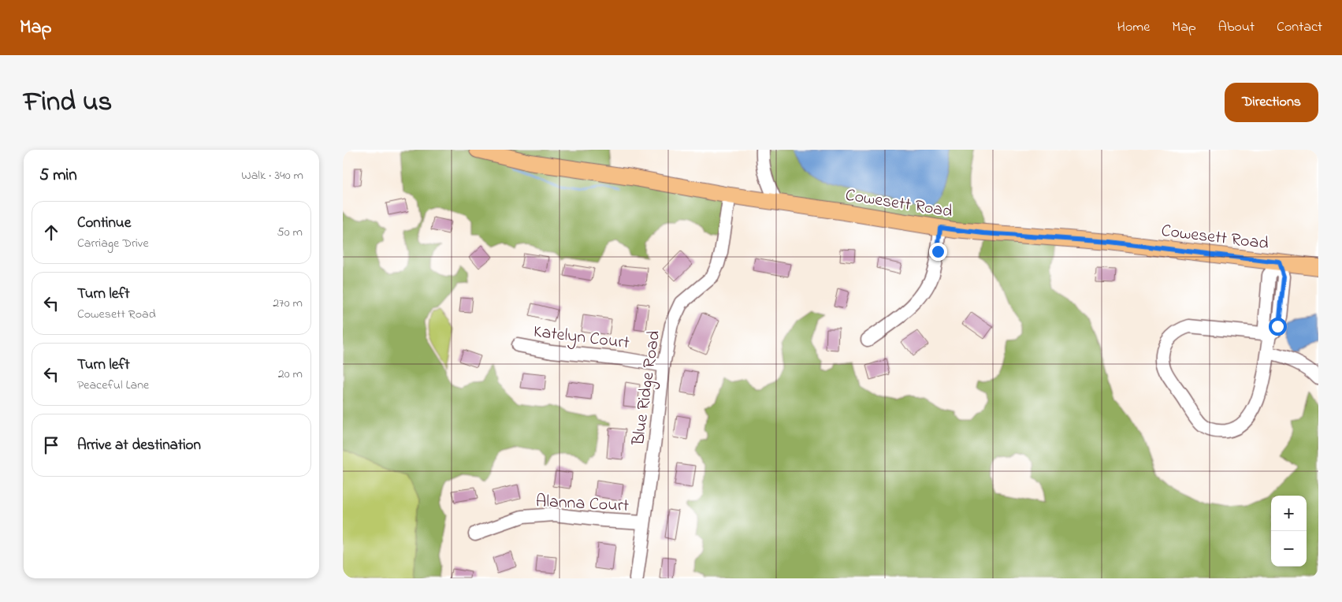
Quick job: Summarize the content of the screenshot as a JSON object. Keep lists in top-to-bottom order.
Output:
{
  "streets": {
    "main road": ["Cowesett Road"],
    "street": ["Katelyn Court", "Blue Ridge Road", "Alanna Court"]
  },
  "crossings": [
    ["Cowesett Road", "Blue Ridge Road"],
    ["Katelyn Court", "Blue Ridge Road"],
    ["Blue Ridge Road", "Alanna Court"]
  ],
  "page": {
    "header": "Map",
    "nav": [
      "Home",
      "Map",
      "About",
      "Contact"
    ],
    "title": "Find us",
    "buttons": "Directions",
    "heading": ["5 min", "Walk · 340 m"],
    "list": [
      ["Continue", "Carriage Drive", "50 m"],
      ["Turn left", "Cowesett Road", "270 m"],
      ["Turn left", "Peaceful Lane", "20 m"],
      "Arrive at destination"
    ],
    "map_buttons": ["+", "−"]
  }
}
